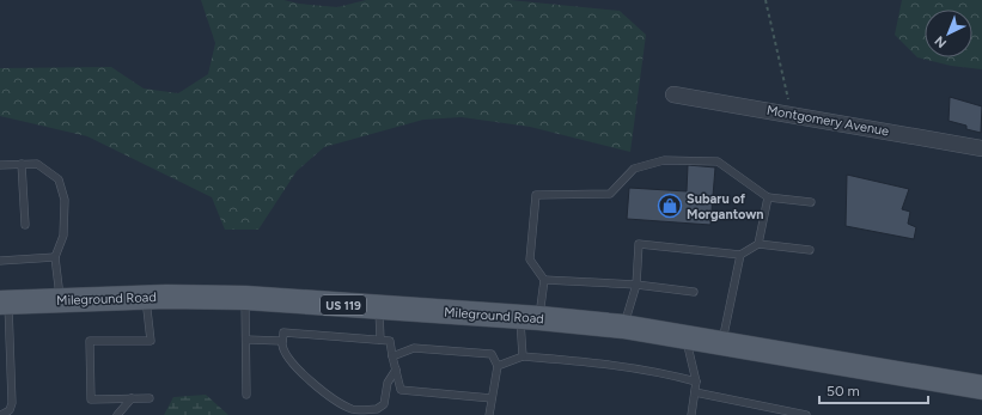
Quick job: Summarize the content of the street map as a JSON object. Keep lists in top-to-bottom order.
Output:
{
  "streets": {
    "main road": ["Mileground Road", "US 119"],
    "street": ["Montgomery Avenue"]
  },
  "places": {
    "shop": ["Subaru of Morgantown"]
  },
  "scale_bar": "50 m",
  "north": "bottom left"
}
